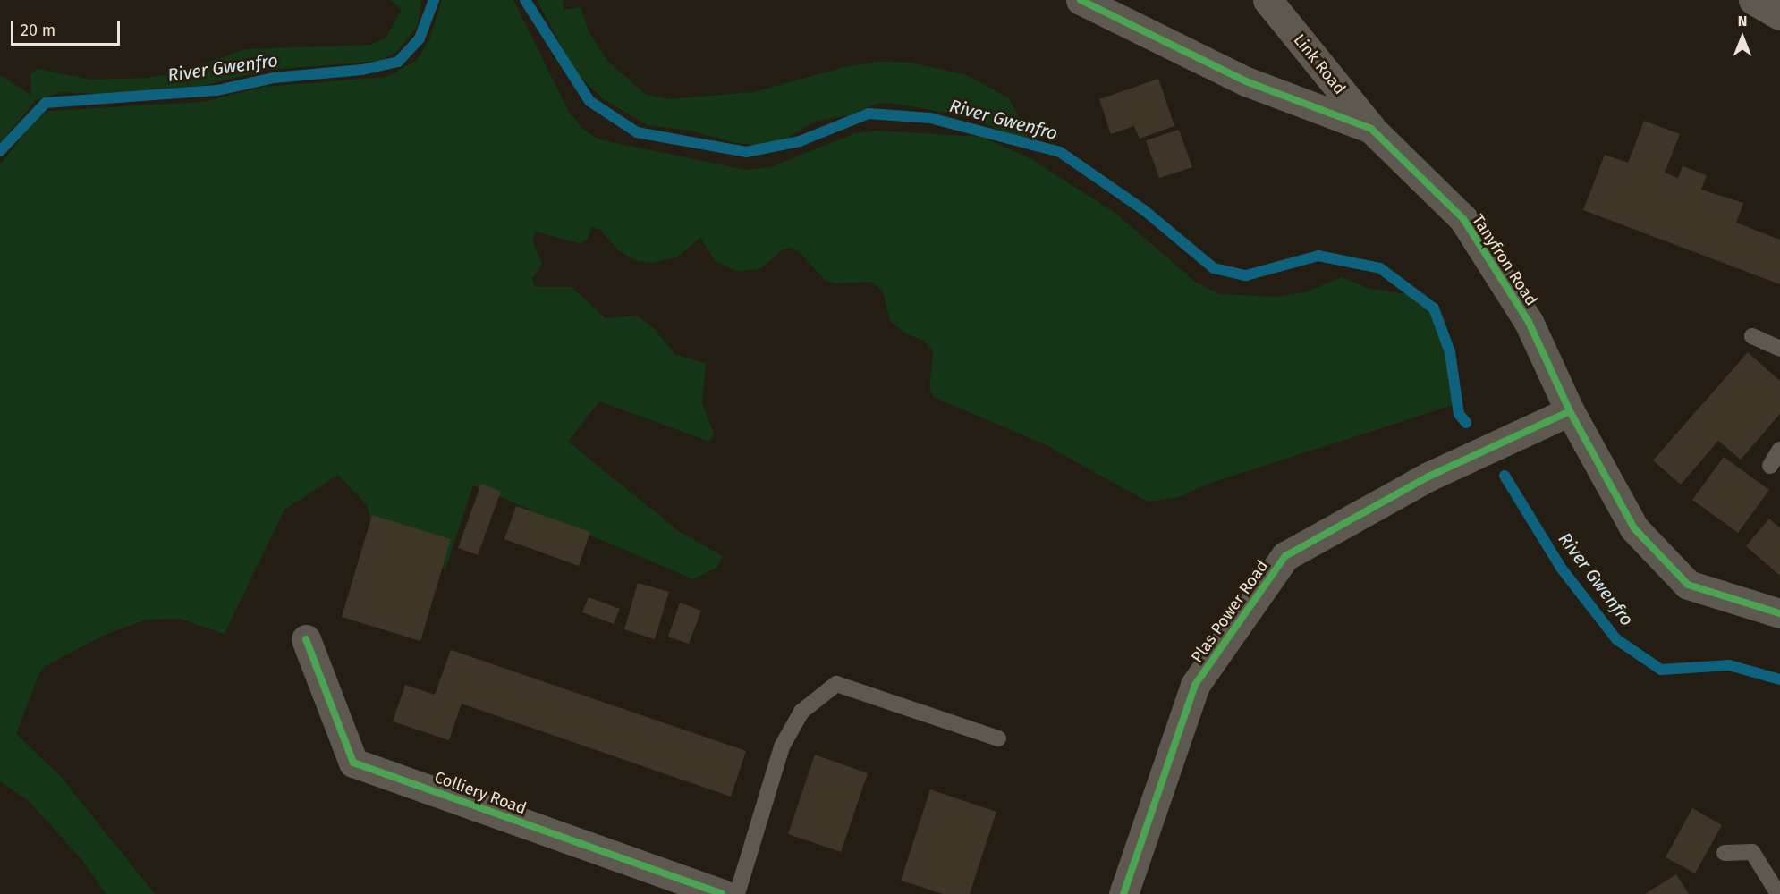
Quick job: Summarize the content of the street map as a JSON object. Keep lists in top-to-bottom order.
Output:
{
  "streets": {
    "street": [
      "Link Road",
      "Tanyfron Road",
      "Plas Power Road",
      "Colliery Road"
    ]
  },
  "crossings": [
    ["Link Road", "Tanyfron Road"],
    ["Tanyfron Road", "Plas Power Road"]
  ],
  "water": ["River Gwenfro"],
  "scale_bar": "20 m",
  "north": "top"
}
